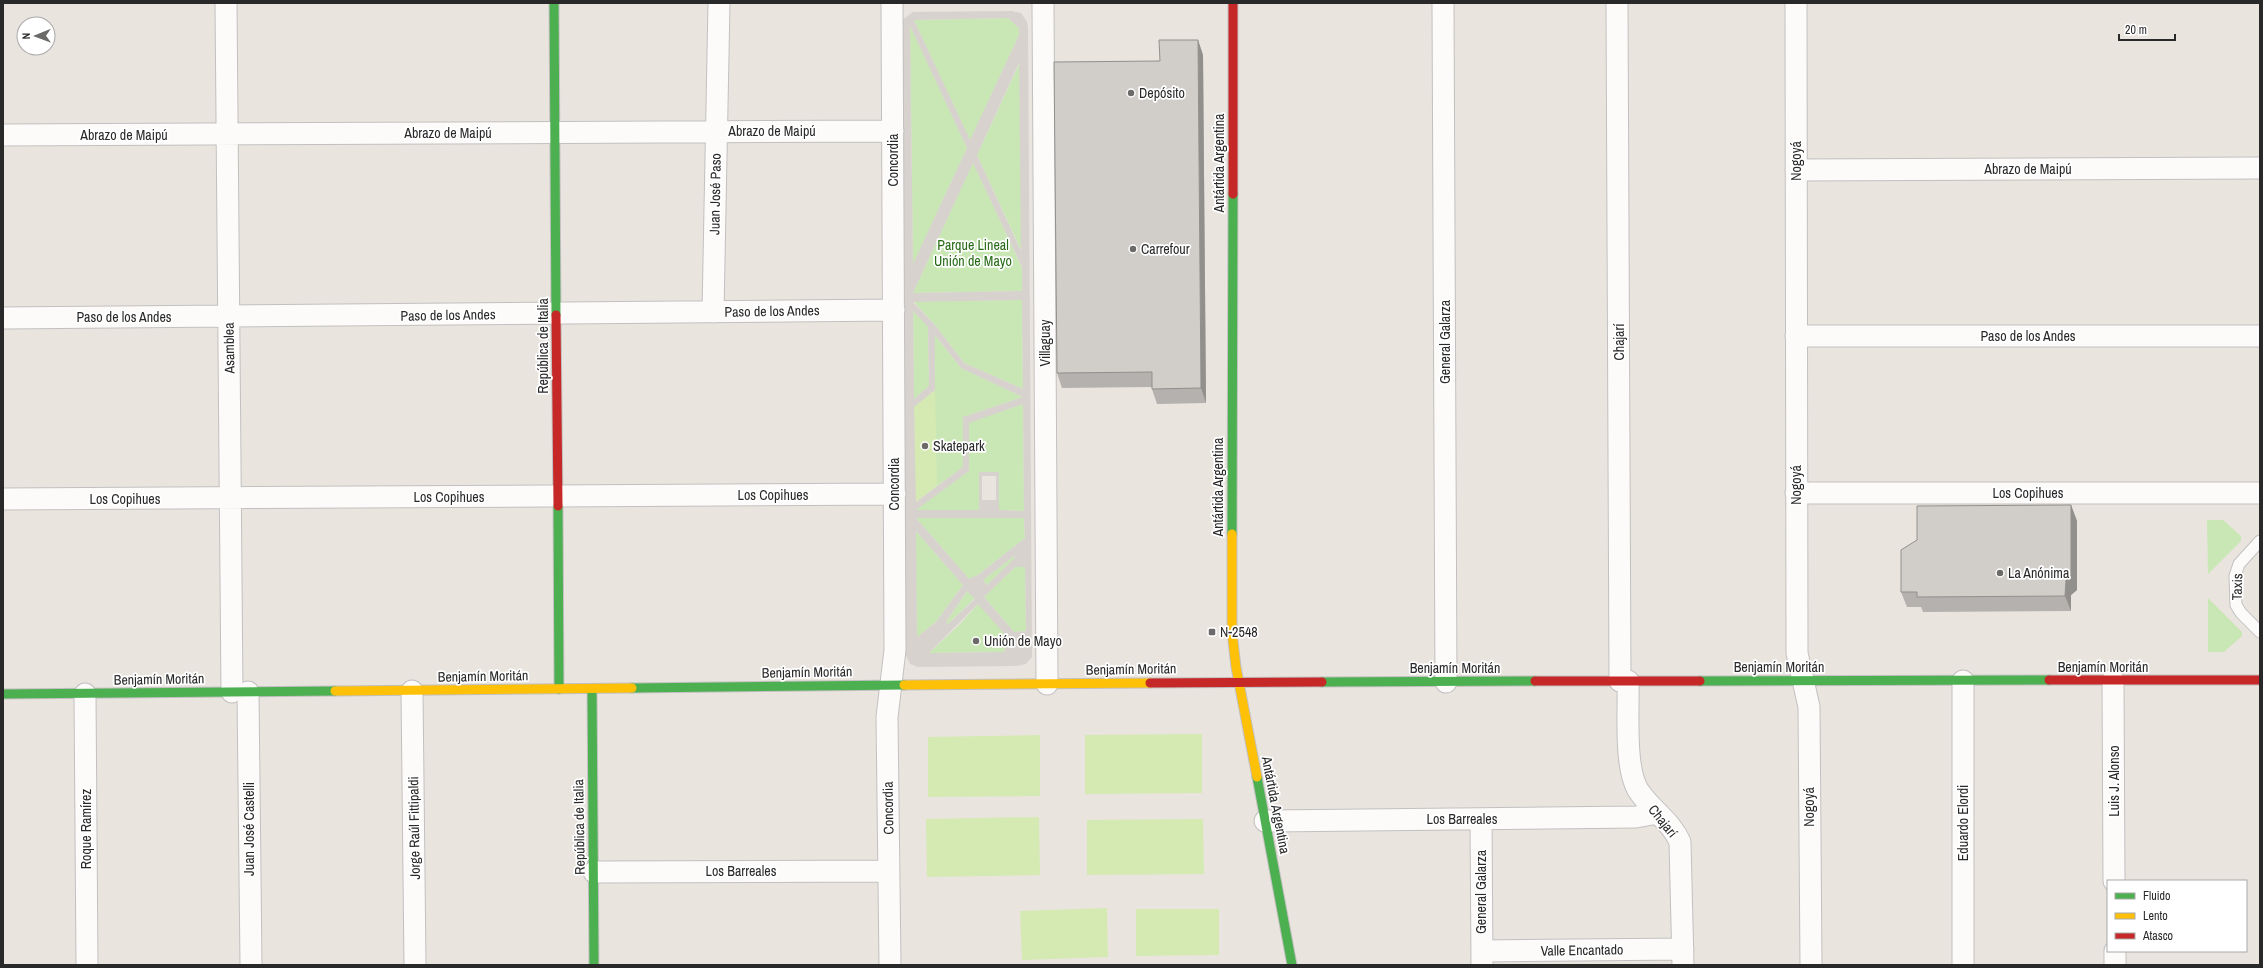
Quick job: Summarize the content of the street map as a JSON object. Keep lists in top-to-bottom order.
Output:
{
  "streets": {
    "street": [
      "Abrazo de Maipú",
      "Concordia",
      "Nogoyá",
      "Antártida Argentina",
      "Juan José Paso",
      "Paso de los Andes",
      "General Galarza",
      "Chajarí",
      "Villaguay",
      "República de Italia",
      "Asamblea",
      "Los Copihues",
      "Benjamín Moritán",
      "Luis J. Alonso",
      "Los Barreales",
      "Eduardo Elordi",
      "Jorge Raúl Fittipaldi",
      "Roque Ramírez",
      "Juan José Castelli",
      "Valle Encantado"
    ],
    "lane": ["Taxis"]
  },
  "crossings": [
    ["Abrazo de Maipú", "Concordia"],
    ["Abrazo de Maipú", "Nogoyá"],
    ["Abrazo de Maipú", "Juan José Paso"],
    ["Abrazo de Maipú", "República de Italia"],
    ["Abrazo de Maipú", "Asamblea"],
    ["Concordia", "Paso de los Andes"],
    ["Concordia", "Los Copihues"],
    ["Concordia", "Benjamín Moritán"],
    ["Concordia", "Los Barreales"],
    ["Nogoyá", "Paso de los Andes"],
    ["Nogoyá", "Los Copihues"],
    ["Nogoyá", "Benjamín Moritán"],
    ["Antártida Argentina", "Benjamín Moritán"],
    ["Antártida Argentina", "Los Barreales"],
    ["Juan José Paso", "Paso de los Andes"],
    ["Paso de los Andes", "República de Italia"],
    ["Paso de los Andes", "Asamblea"],
    ["General Galarza", "Benjamín Moritán"],
    ["General Galarza", "Los Barreales"],
    ["General Galarza", "Valle Encantado"],
    ["Chajarí", "Benjamín Moritán"],
    ["Chajarí", "Los Barreales"],
    ["Chajarí", "Valle Encantado"],
    ["Villaguay", "Benjamín Moritán"],
    ["República de Italia", "Los Copihues"],
    ["República de Italia", "Benjamín Moritán"],
    ["República de Italia", "Los Barreales"],
    ["Asamblea", "Los Copihues"],
    ["Asamblea", "Benjamín Moritán"],
    ["Asamblea", "Juan José Castelli"],
    ["Benjamín Moritán", "Luis J. Alonso"],
    ["Benjamín Moritán", "Eduardo Elordi"],
    ["Benjamín Moritán", "Jorge Raúl Fittipaldi"],
    ["Benjamín Moritán", "Roque Ramírez"],
    ["Benjamín Moritán", "Juan José Castelli"]
  ],
  "parks": ["Parque Lineal Unión de Mayo"],
  "places": {
    "other": [
      "Depósito",
      "Carrefour",
      "Skatepark",
      "La Anónima",
      "Unión de Mayo"
    ],
    "transit": ["N-2548"]
  },
  "legend": ["Fluido", "Lento", "Atasco"],
  "scale_bar": "20 m",
  "north": "left"
}
